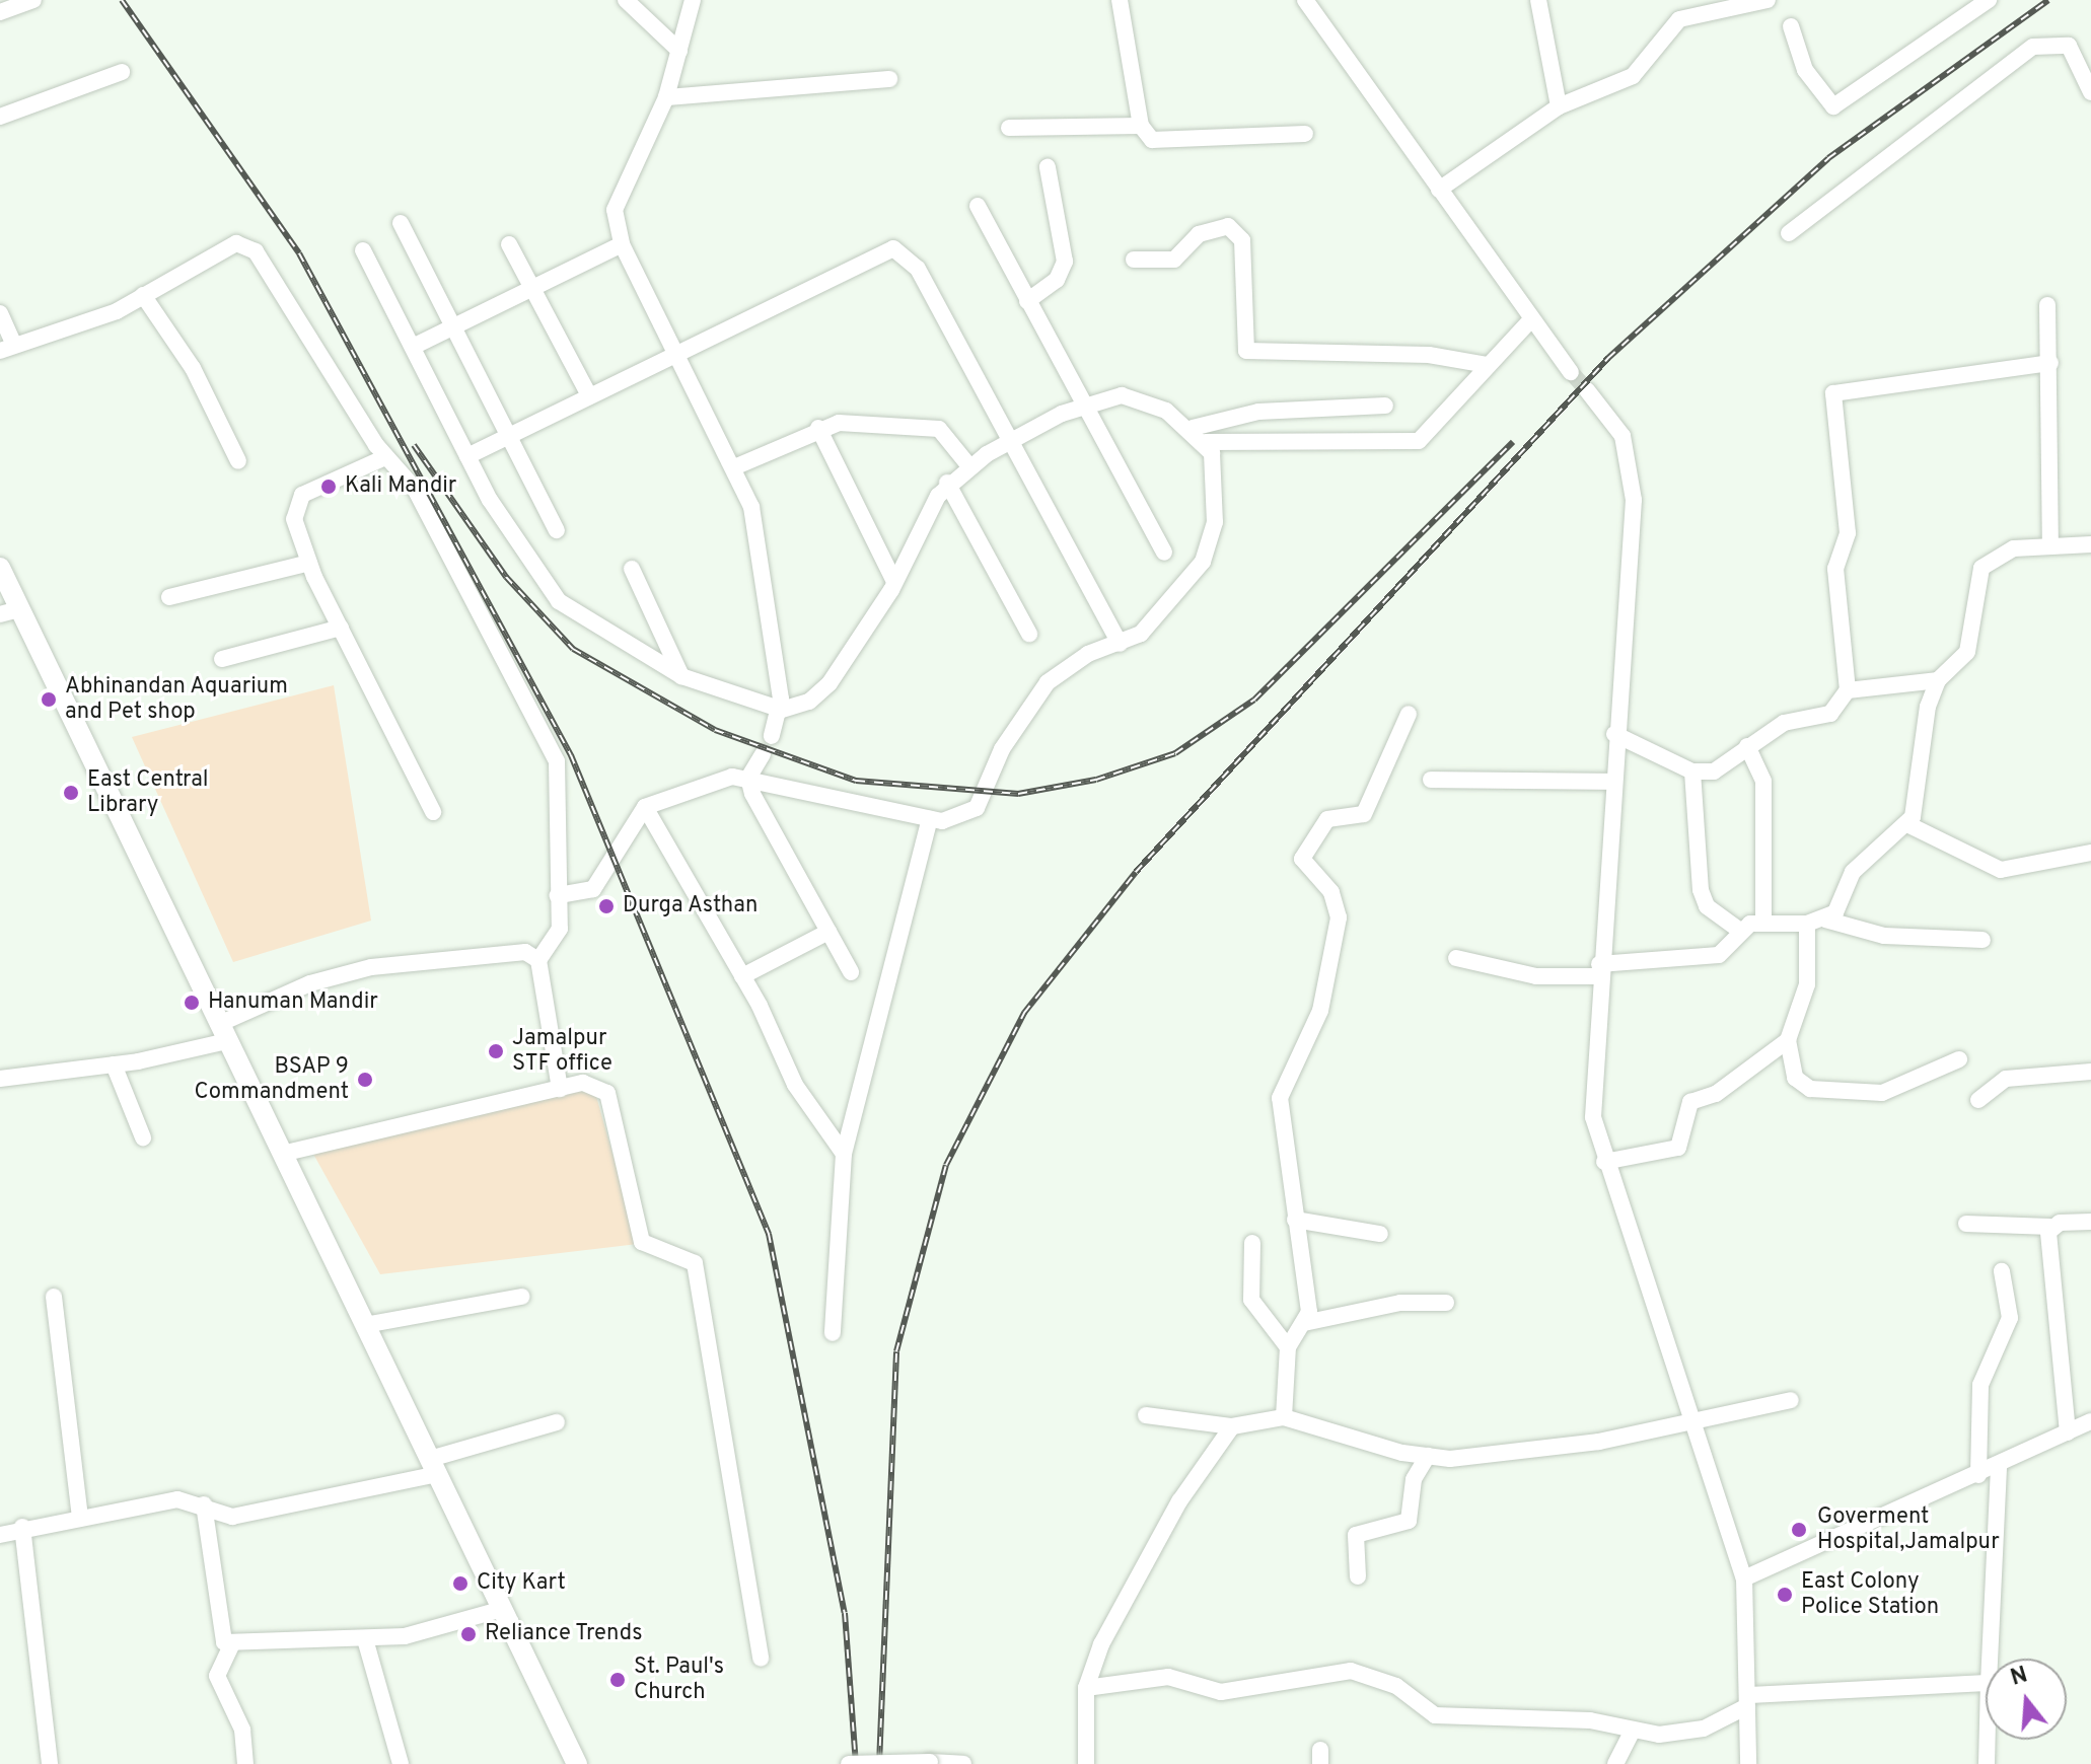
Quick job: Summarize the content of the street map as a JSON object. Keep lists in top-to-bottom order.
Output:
{
  "places": [
    "Kali Mandir",
    "Abhinandan Aquarium and Pet shop",
    "East Central Library",
    "Durga Asthan",
    "Hanuman Mandir",
    "Jamalpur STF office",
    "BSAP 9 Commandment",
    "Goverment Hospital,Jamalpur",
    "City Kart",
    "East Colony Police Station",
    "Reliance Trends",
    "St. Paul's Church"
  ],
  "north": "top"
}
